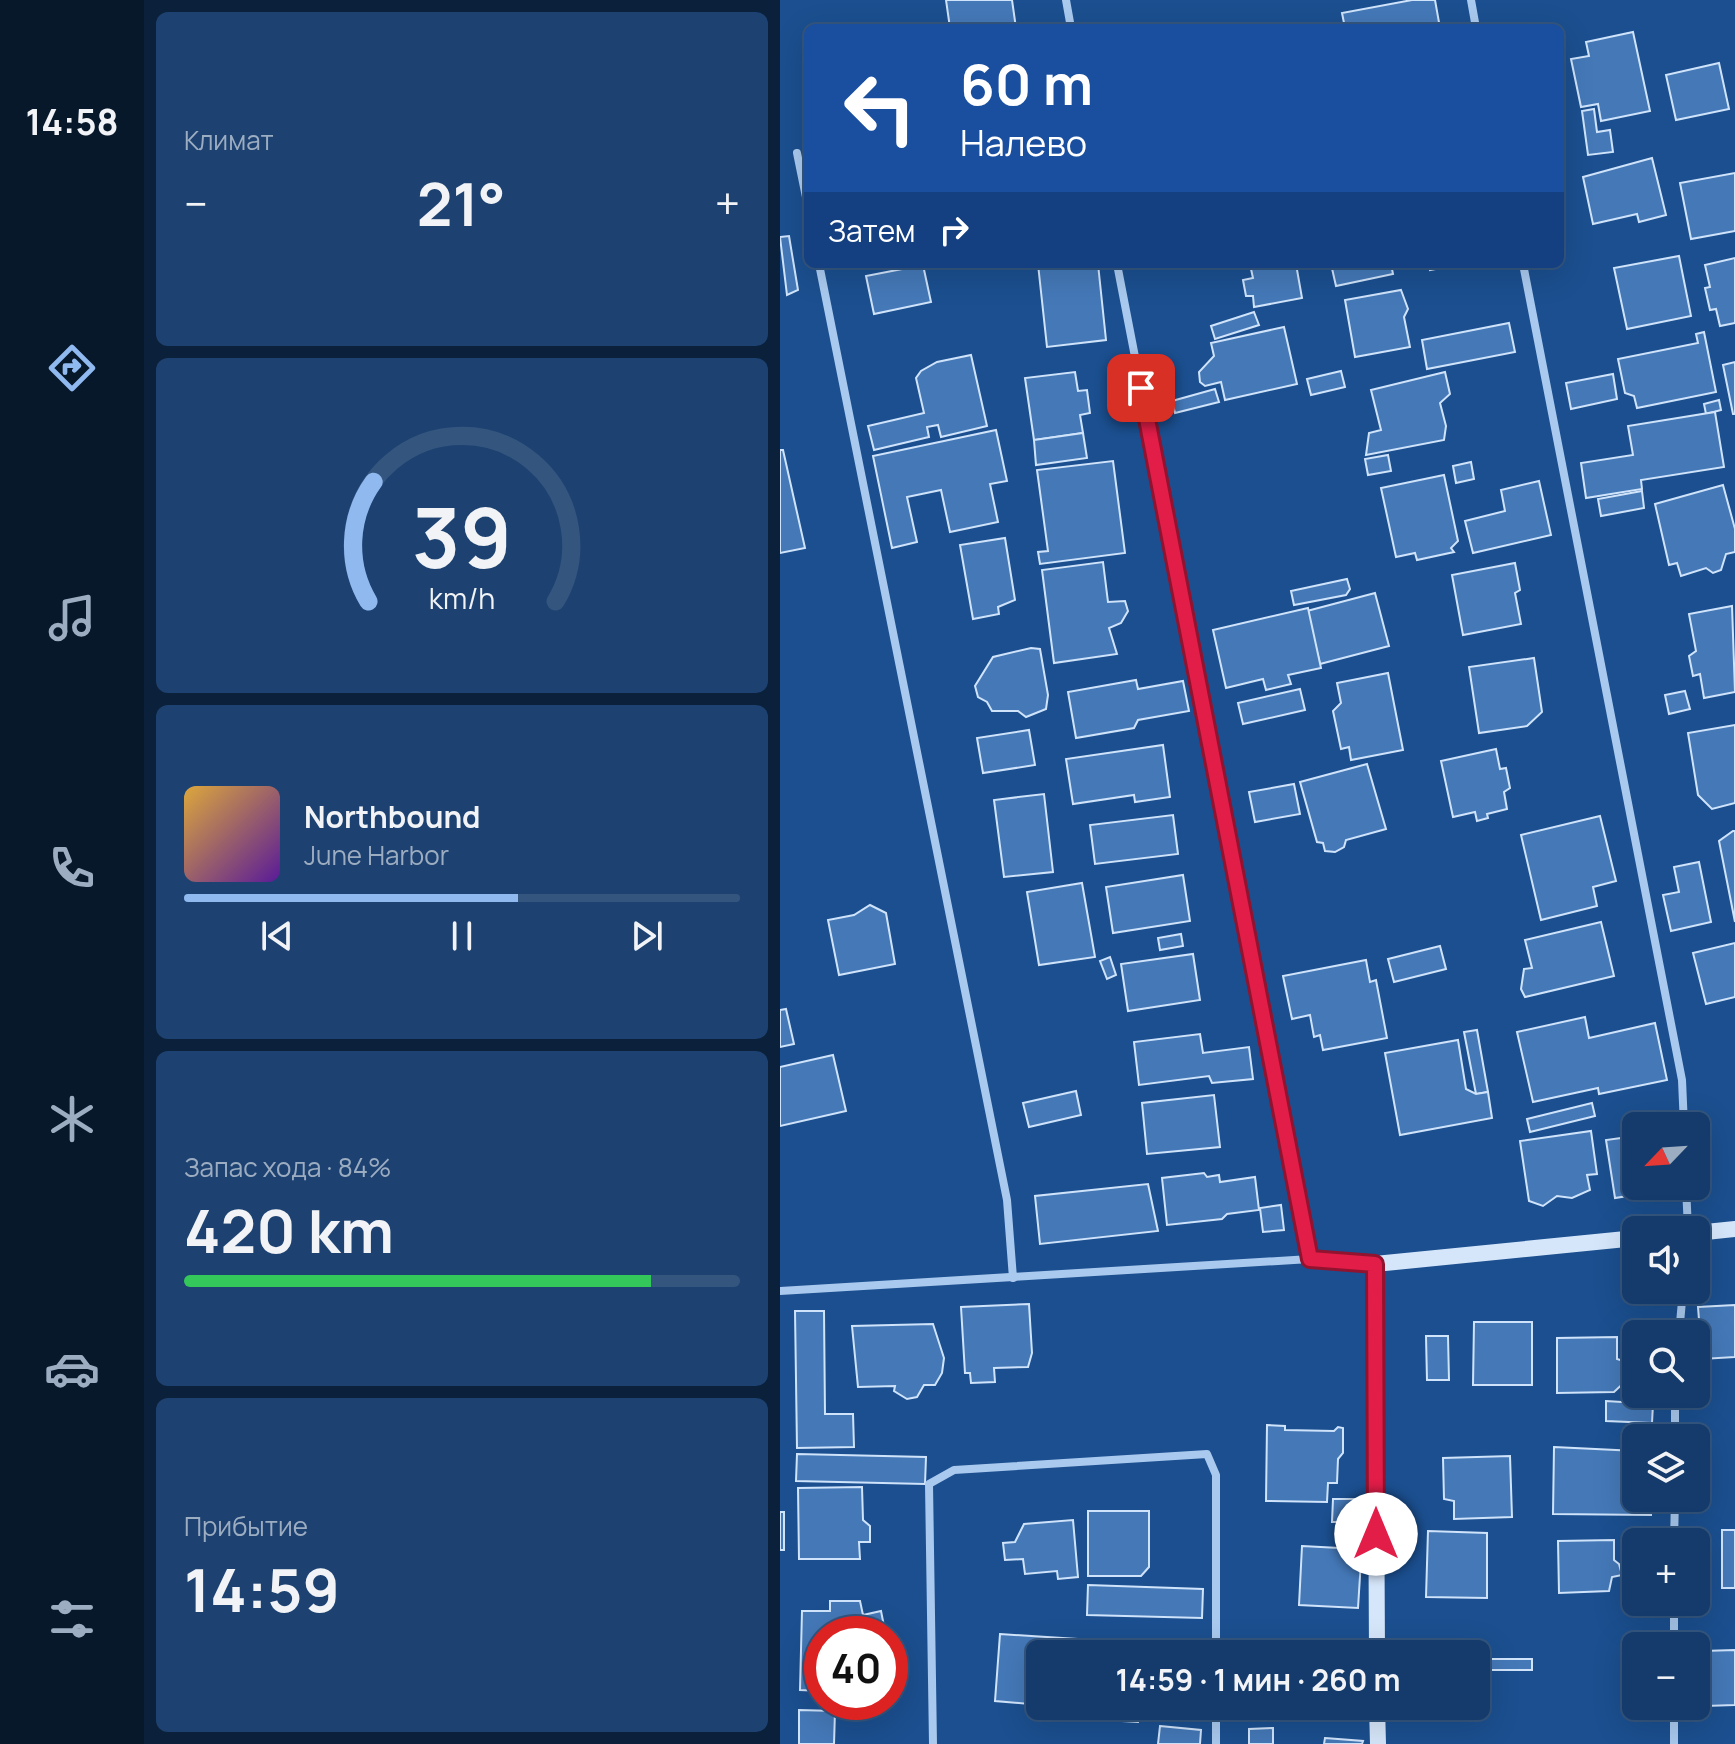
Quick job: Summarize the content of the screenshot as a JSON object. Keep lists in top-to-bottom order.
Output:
{
  "north": "bottom left",
  "page": {
    "tabs": "14:58",
    "tile": [
      "Климат",
      ["Запас хода · 84%", "420 km"],
      ["Прибытие", "14:59"]
    ],
    "turn": ["60 m", "Налево"],
    "heat": ["−", "21°", "+"],
    "then": "Затем",
    "song": ["Northbound", "June Harbor"],
    "map_buttons": ["+", "−"],
    "limit": "40",
    "trip": "14:59 · 1 мин · 260 m",
    "gauge": ["39", "km/h"]
  }
}
